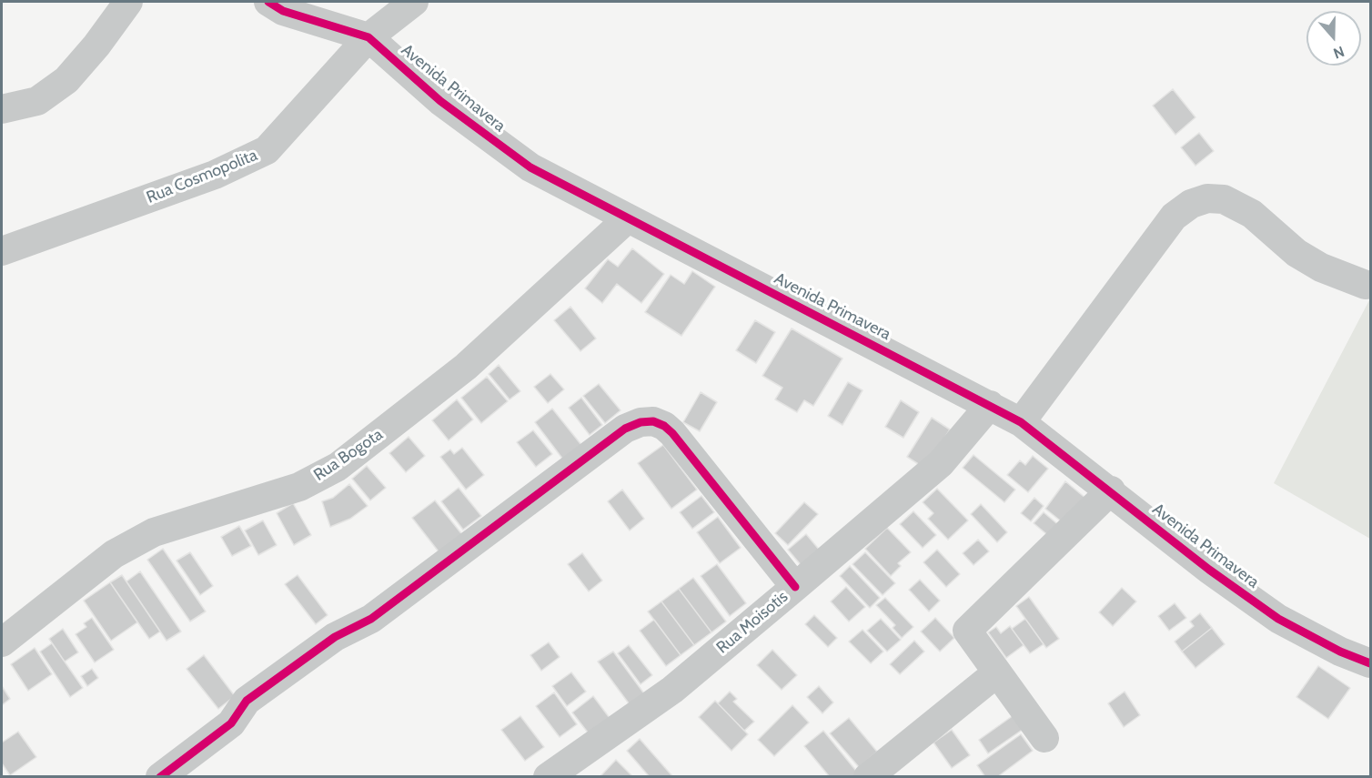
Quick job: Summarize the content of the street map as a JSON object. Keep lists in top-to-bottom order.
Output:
{
  "streets": {
    "street": [
      "Avenida Primavera",
      "Rua Cosmopolita",
      "Rua Bogota",
      "Rua Moisotis"
    ]
  },
  "crossings": [
    ["Avenida Primavera", "Rua Cosmopolita"],
    ["Avenida Primavera", "Rua Bogota"],
    ["Avenida Primavera", "Rua Moisotis"]
  ],
  "north": "bottom"
}
